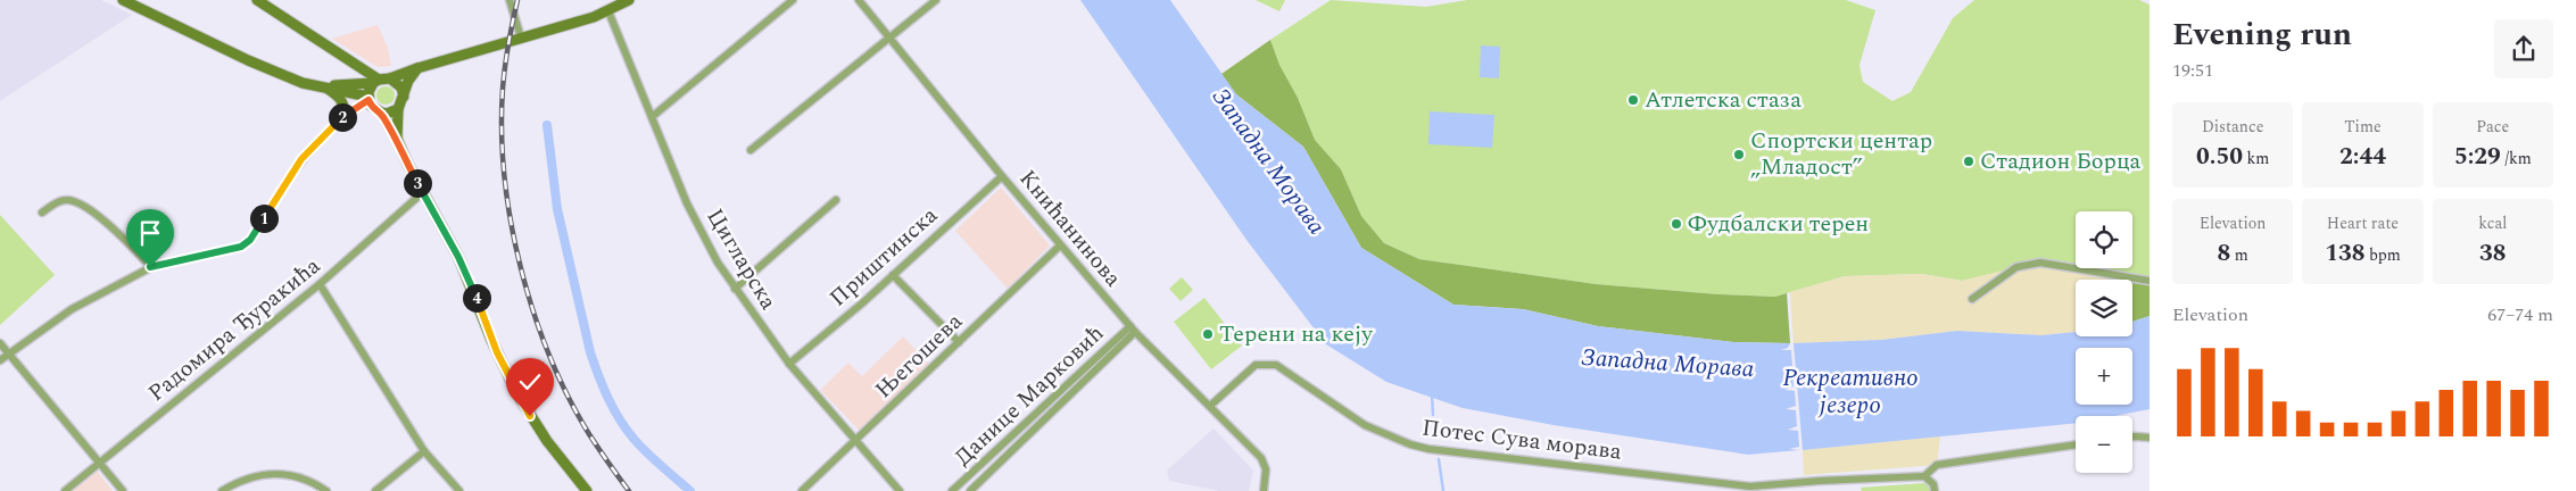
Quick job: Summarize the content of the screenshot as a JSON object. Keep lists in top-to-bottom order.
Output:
{
  "streets": {
    "street": [
      "Книћанинова",
      "Приштинска",
      "Цигларска",
      "Радомира Ђуракића",
      "Његошева",
      "Данице Марковић",
      "Потес Сува морава"
    ]
  },
  "crossings": [
    ["Книћанинова", "Приштинска"],
    ["Книћанинова", "Његошева"],
    ["Книћанинова", "Данице Марковић"],
    ["Книћанинова", "Потес Сува морава"],
    ["Приштинска", "Цигларска"],
    ["Цигларска", "Његошева"]
  ],
  "water": ["Западна Морава", "Рекреативно језеро"],
  "places": [
    "Атлетска стаза",
    "Спортски центар „Младост”",
    "Стадион Борца",
    "Фудбалски терен",
    "Терени на кеју"
  ],
  "page": {
    "heading": ["Evening run", "19:51"],
    "stats": [
      ["Distance", "0.50 km"],
      ["Time", "2:44"],
      ["Pace", "5:29 /km"],
      ["Elevation", "8 m"],
      ["Heart rate", "138 bpm"],
      ["kcal", "38"]
    ],
    "pins": [
      "2",
      "3",
      "1",
      "4"
    ],
    "map_buttons": ["+", "−"],
    "chart": ["Elevation", "67–74 m"]
  }
}
